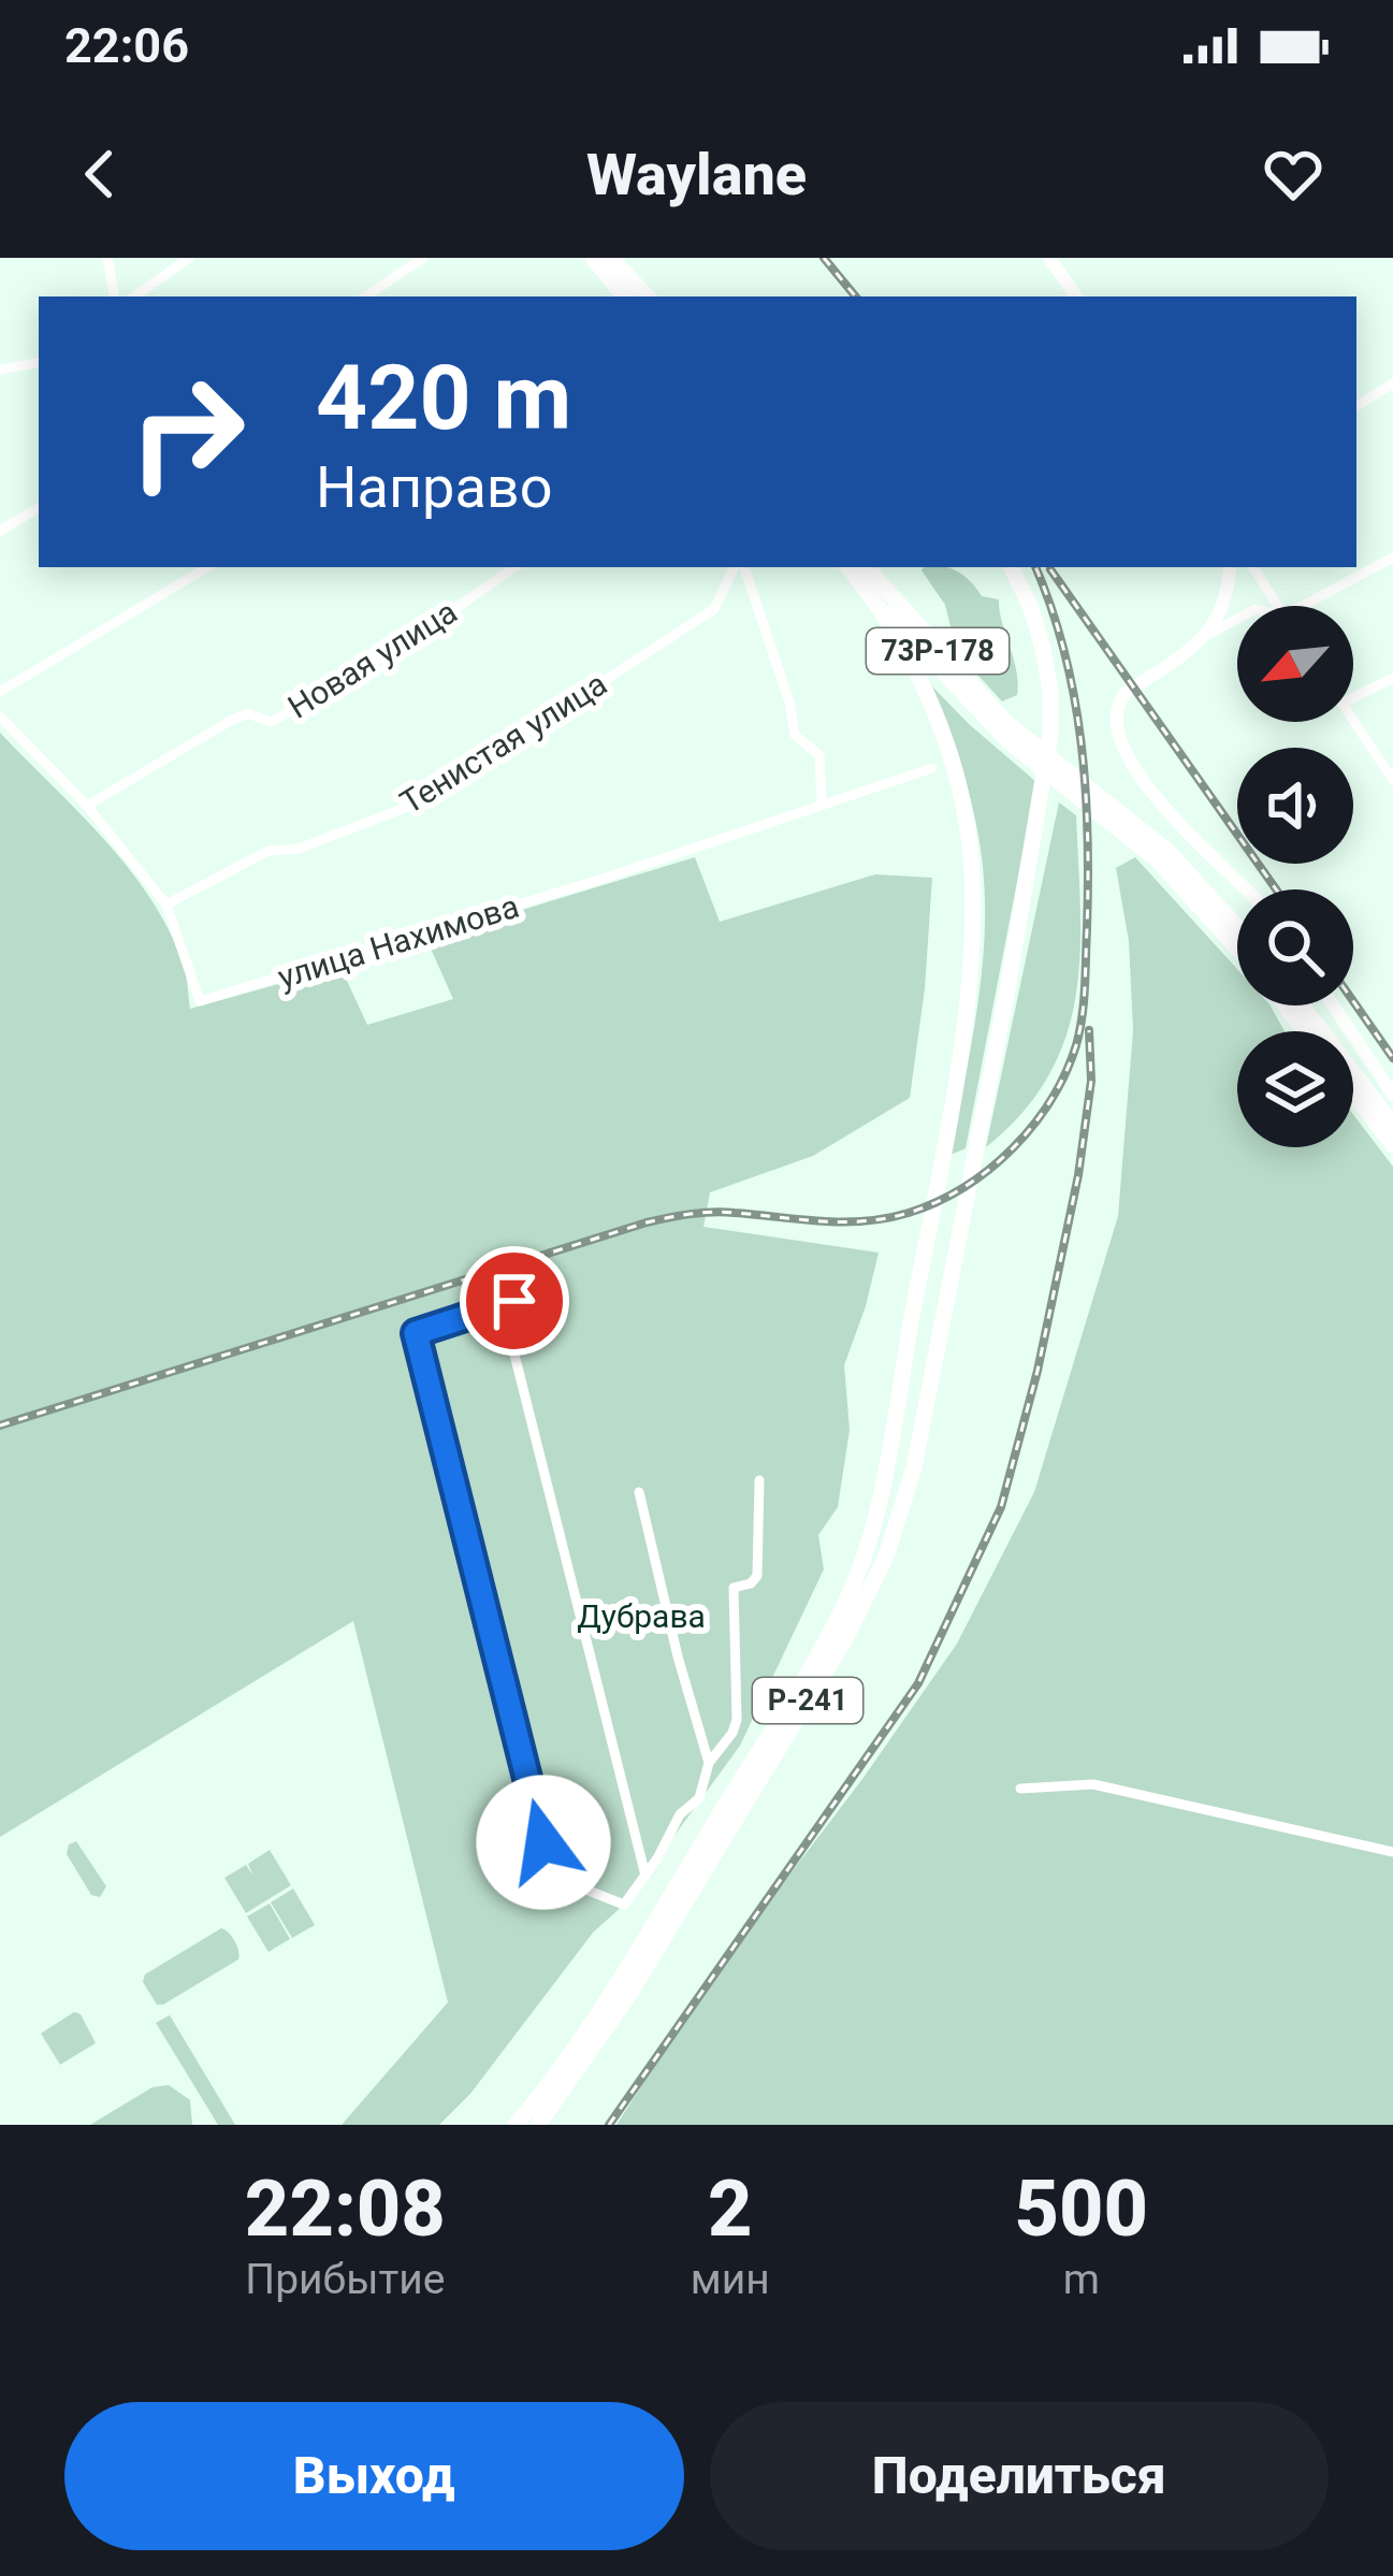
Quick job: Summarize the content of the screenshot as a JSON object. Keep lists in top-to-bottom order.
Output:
{
  "streets": {
    "main road": ["73Р-178", "Р-241"],
    "street": ["Новая улица", "Тенистая улица", "улица Нахимова"]
  },
  "crossings": [
    ["73Р-178", "Р-241"],
    ["Новая улица", "улица Нахимова"],
    ["Тенистая улица", "улица Нахимова"]
  ],
  "parks": ["Дубрава"],
  "north": "bottom left",
  "page": {
    "status": "22:06",
    "header": "Waylane",
    "turn": ["420 m", "Направо"],
    "eta": [
      "22:08",
      "Прибытие",
      "2",
      "мин",
      "500",
      "m"
    ],
    "buttons": ["Выход", "Поделиться"]
  }
}
